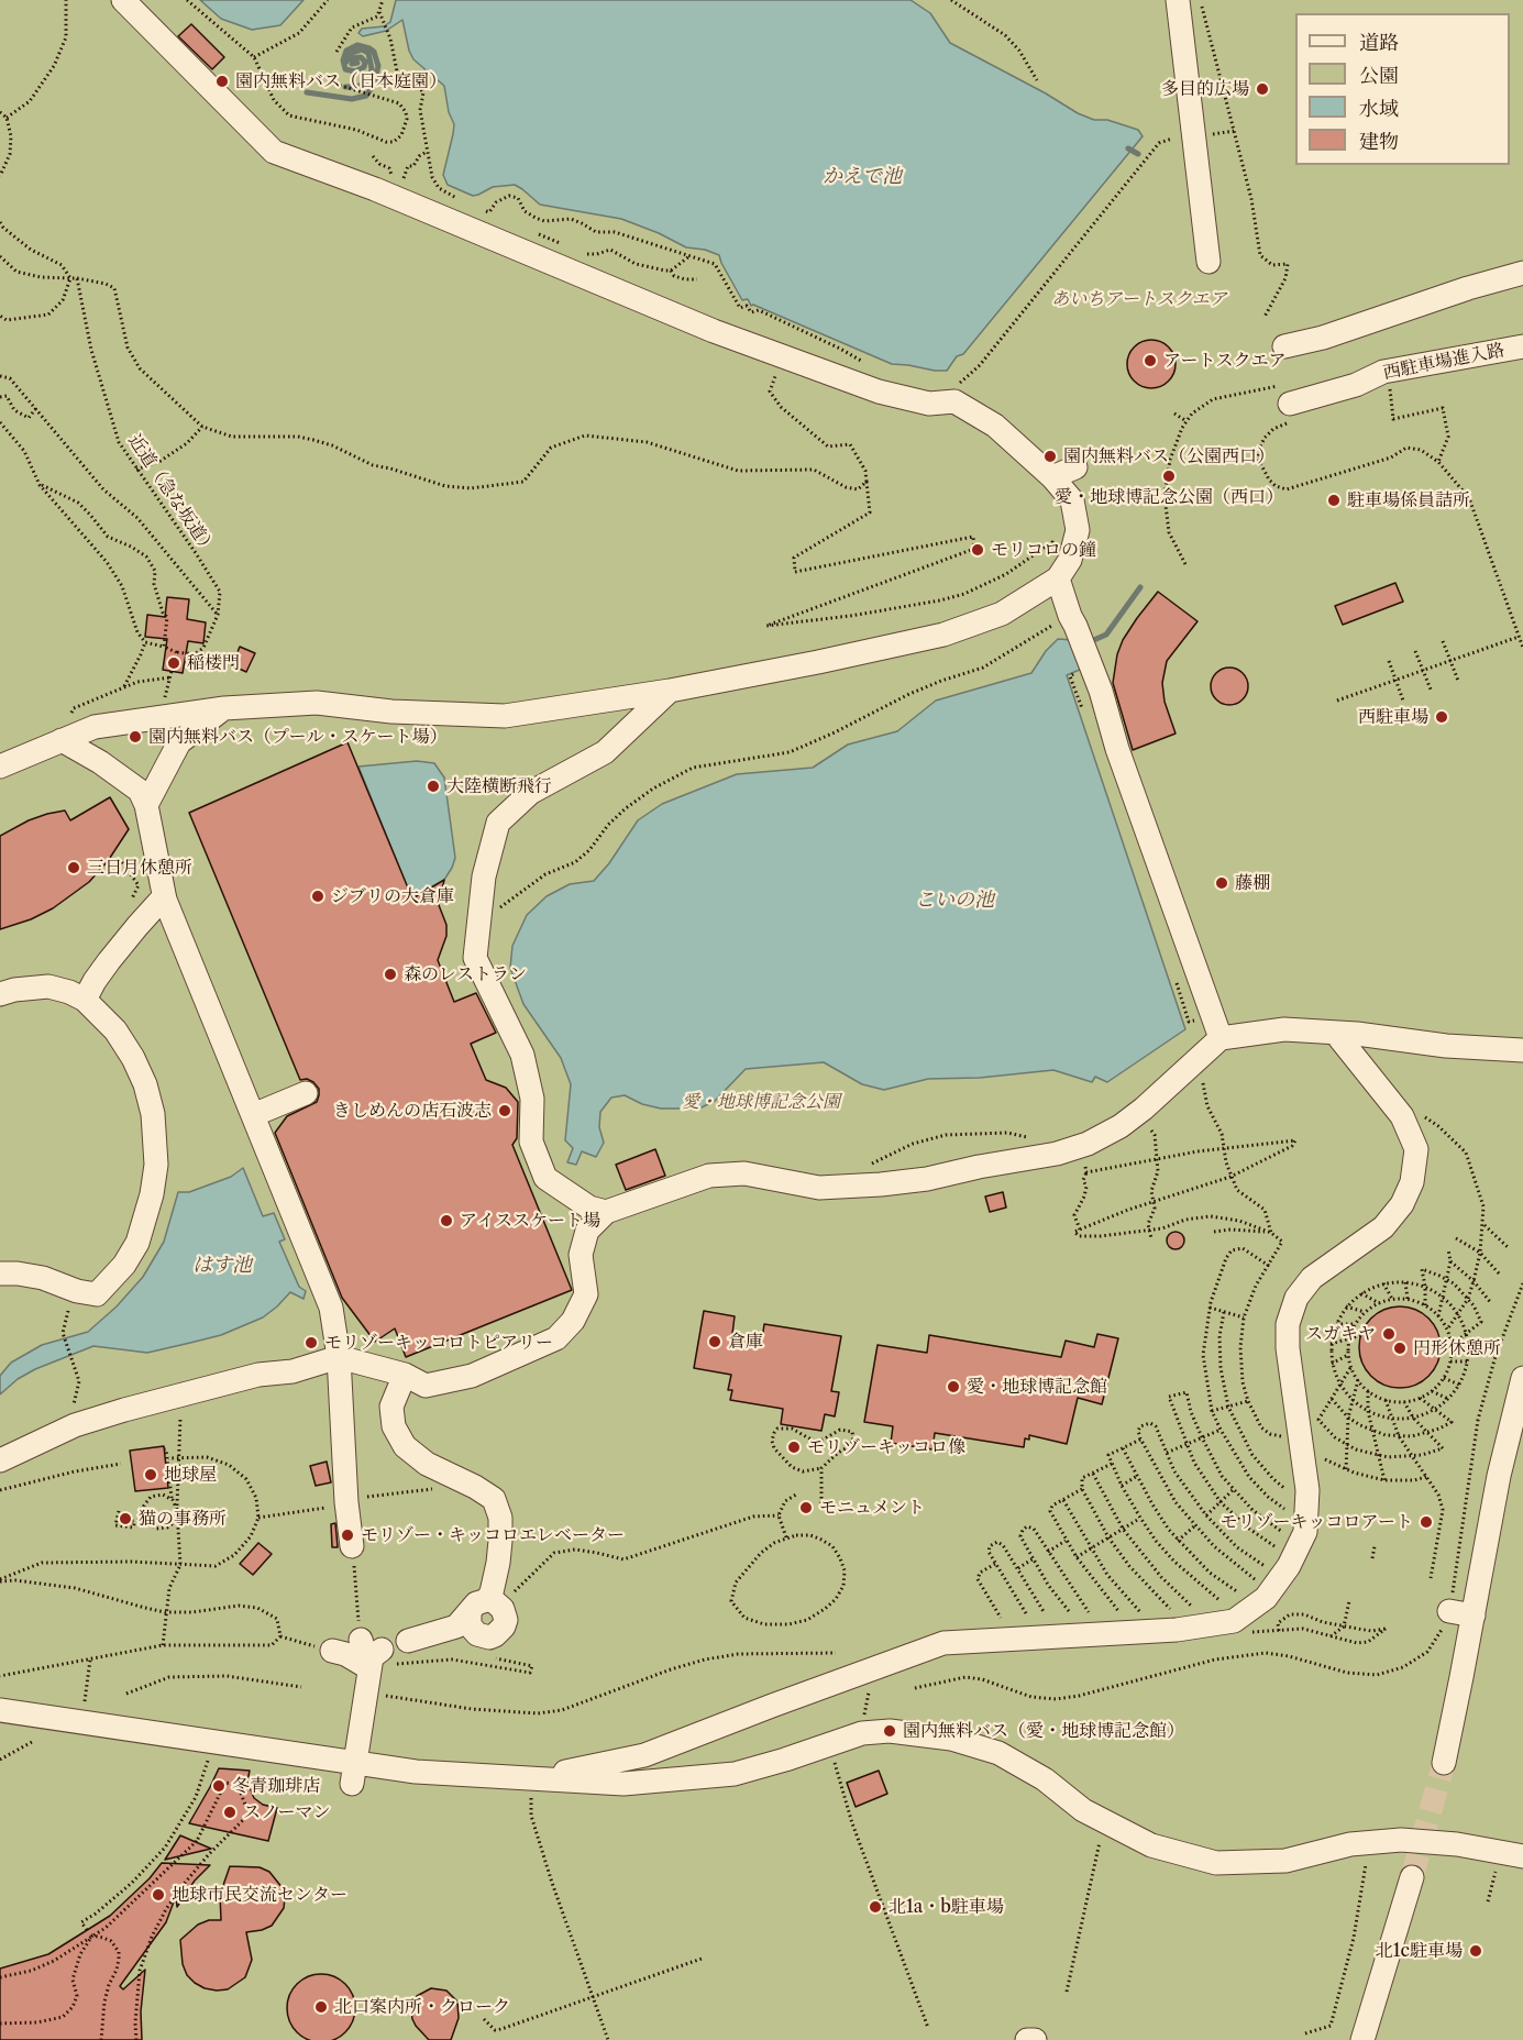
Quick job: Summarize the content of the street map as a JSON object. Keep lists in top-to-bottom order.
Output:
{
  "streets": {
    "street": ["西駐車場進入路"],
    "path": ["近道（急な坂道）"]
  },
  "water": ["かえで池", "こいの池", "はす池"],
  "parks": ["あいちアートスクエア", "愛・地球博記念公園"],
  "places": [
    "園内無料バス（日本庭園）",
    "多目的広場",
    "アートスクエア",
    "園内無料バス（公園西口）",
    "愛・地球博記念公園（西口）",
    "駐車場係員詰所",
    "モリコロの鐘",
    "稲楼門",
    "西駐車場",
    "園内無料バス（プール・スケート場）",
    "大陸横断飛行",
    "三日月休憩所",
    "藤棚",
    "ジブリの大倉庫",
    "森のレストラン",
    "きしめんの店石波志",
    "アイススケート場",
    "スガキヤ",
    "倉庫",
    "モリゾーキッコロトピアリー",
    "円形休憩所",
    "愛・地球博記念館",
    "モリゾーキッコロ像",
    "地球屋",
    "モニュメント",
    "猫の事務所",
    "モリゾーキッコロアート",
    "モリゾー・キッコロエレベーター",
    "園内無料バス（愛・地球博記念館）",
    "冬青珈琲店",
    "スノーマン",
    "地球市民交流センター",
    "北1a・b駐車場",
    "北1c駐車場",
    "北口案内所・クローク"
  ],
  "legend": [
    "道路",
    "公園",
    "水域",
    "建物"
  ]
}
